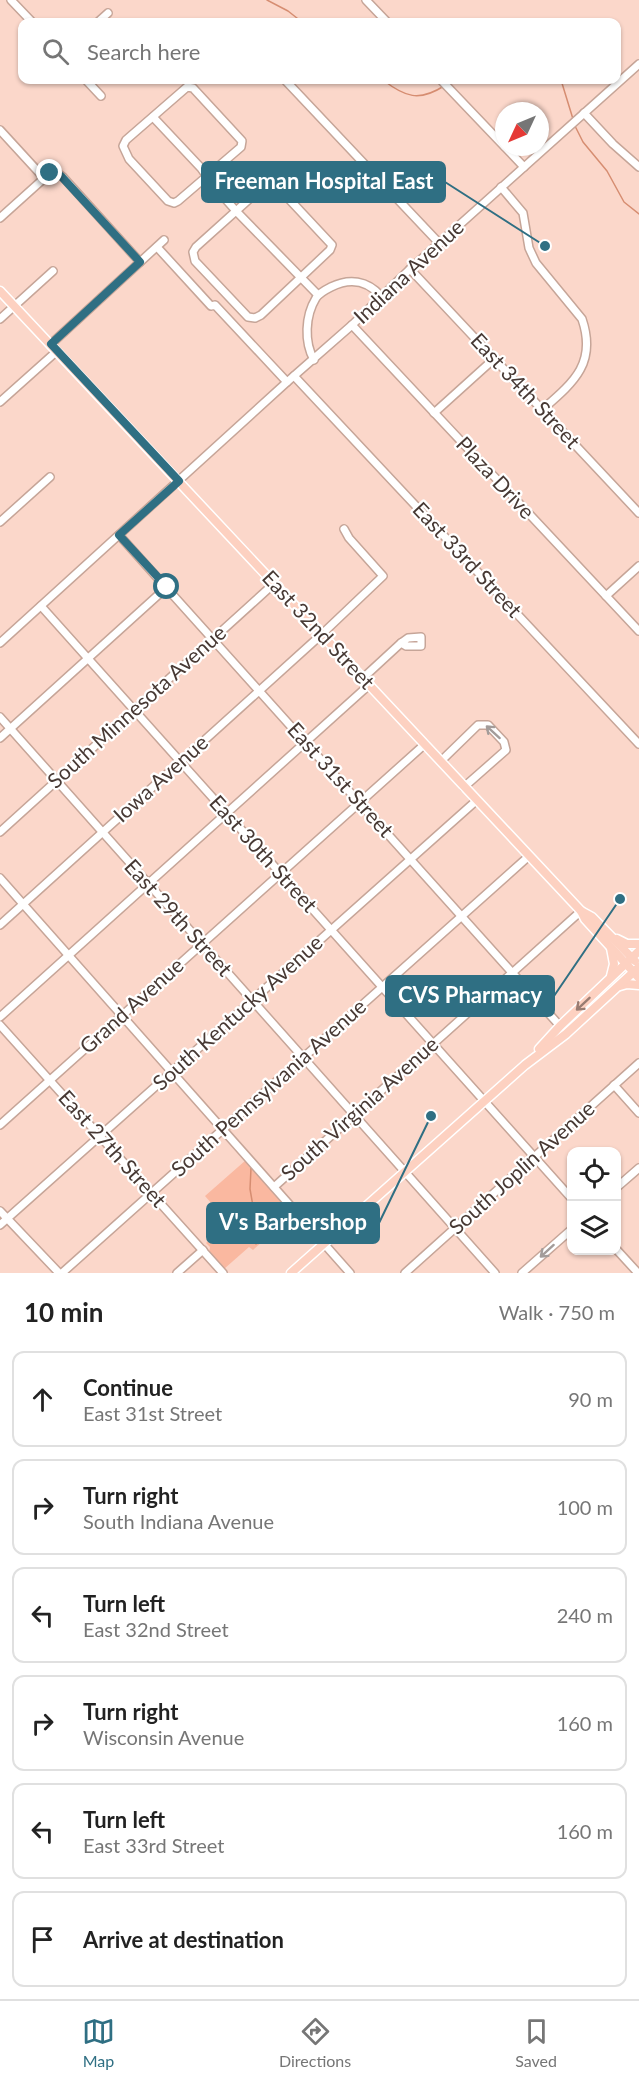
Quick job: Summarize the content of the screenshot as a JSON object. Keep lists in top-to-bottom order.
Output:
{
  "streets": {
    "main road": ["East 32nd Street"],
    "street": [
      "Indiana Avenue",
      "East 34th Street",
      "Plaza Drive",
      "East 33rd Street",
      "South Minnesota Avenue",
      "Iowa Avenue",
      "East 31st Street",
      "East 30th Street",
      "East 29th Street",
      "Grand Avenue",
      "South Kentucky Avenue",
      "South Pennsylvania Avenue",
      "South Virginia Avenue",
      "East 27th Street",
      "South Joplin Avenue"
    ]
  },
  "crossings": [
    ["Indiana Avenue", "East 34th Street"],
    ["Indiana Avenue", "Plaza Drive"],
    ["Indiana Avenue", "East 33rd Street"],
    ["Indiana Avenue", "East 32nd Street"],
    ["Indiana Avenue", "East 31st Street"],
    ["Indiana Avenue", "East 30th Street"],
    ["East 32nd Street", "South Minnesota Avenue"],
    ["East 32nd Street", "Iowa Avenue"],
    ["East 32nd Street", "Grand Avenue"],
    ["East 32nd Street", "South Kentucky Avenue"],
    ["East 32nd Street", "South Pennsylvania Avenue"],
    ["East 32nd Street", "South Virginia Avenue"],
    ["South Minnesota Avenue", "East 31st Street"],
    ["South Minnesota Avenue", "East 30th Street"],
    ["South Minnesota Avenue", "East 29th Street"],
    ["Iowa Avenue", "East 31st Street"],
    ["Iowa Avenue", "East 30th Street"],
    ["Iowa Avenue", "East 29th Street"],
    ["East 31st Street", "Grand Avenue"],
    ["East 31st Street", "South Kentucky Avenue"],
    ["East 31st Street", "South Pennsylvania Avenue"],
    ["East 31st Street", "South Virginia Avenue"],
    ["East 30th Street", "Grand Avenue"],
    ["East 30th Street", "South Kentucky Avenue"],
    ["East 30th Street", "South Pennsylvania Avenue"],
    ["East 30th Street", "South Virginia Avenue"],
    ["East 30th Street", "South Joplin Avenue"],
    ["East 29th Street", "Grand Avenue"],
    ["East 29th Street", "South Kentucky Avenue"],
    ["East 29th Street", "South Pennsylvania Avenue"],
    ["East 29th Street", "South Virginia Avenue"],
    ["East 29th Street", "South Joplin Avenue"],
    ["Grand Avenue", "East 27th Street"],
    ["South Kentucky Avenue", "East 27th Street"],
    ["South Pennsylvania Avenue", "East 27th Street"]
  ],
  "places": ["Freeman Hospital East", "CVS Pharmacy", "V's Barbershop"],
  "north": "bottom left",
  "page": {
    "search": "Search here",
    "heading": ["10 min", "Walk · 750 m"],
    "list": [
      ["Continue", "East 31st Street", "90 m"],
      ["Turn right", "South Indiana Avenue", "100 m"],
      ["Turn left", "East 32nd Street", "240 m"],
      ["Turn right", "Wisconsin Avenue", "160 m"],
      ["Turn left", "East 33rd Street", "160 m"],
      "Arrive at destination"
    ],
    "nav": ["Map", "Directions", "Saved"]
  }
}
